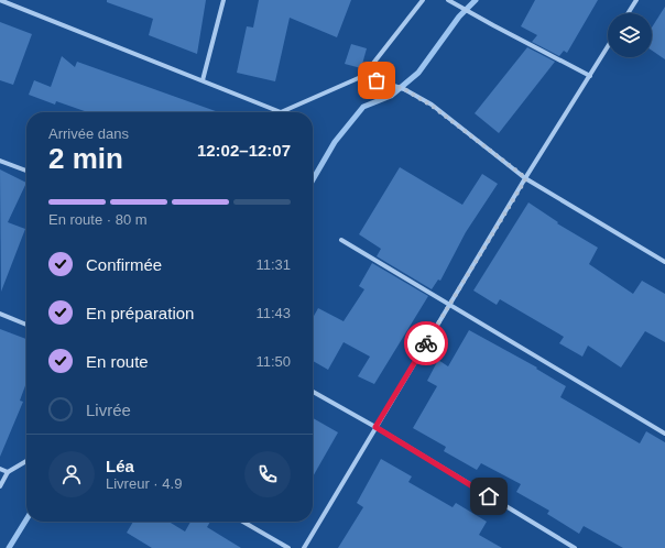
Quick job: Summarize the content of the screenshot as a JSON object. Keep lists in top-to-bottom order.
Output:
{
  "page": {
    "heading": ["2 min", "Arrivée dans", "12:02–12:07"],
    "panel": ["Léa", "Livreur · 4.9"],
    "bar": "En route · 80 m",
    "list": [
      ["Confirmée", "11:31"],
      ["En préparation", "11:43"],
      ["En route", "11:50"],
      "Livrée"
    ]
  }
}
